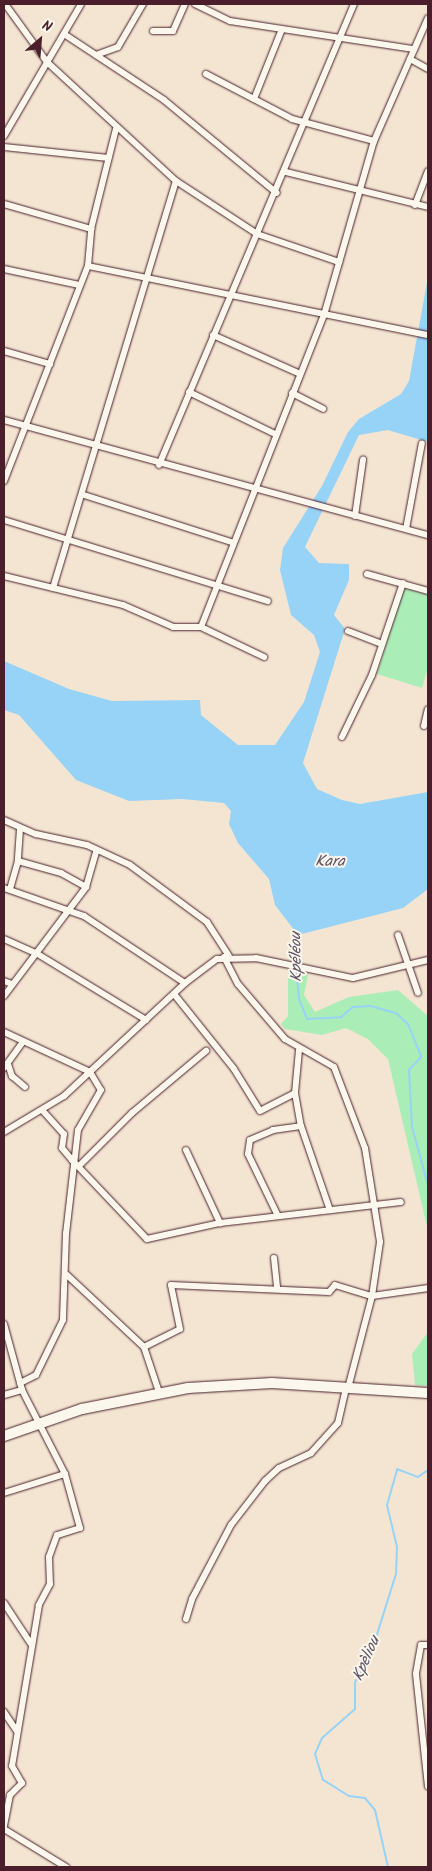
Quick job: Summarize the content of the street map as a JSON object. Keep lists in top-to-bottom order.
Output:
{
  "water": ["Kara", "Kpéléou", "Kpèliou"],
  "north": "top right"
}
